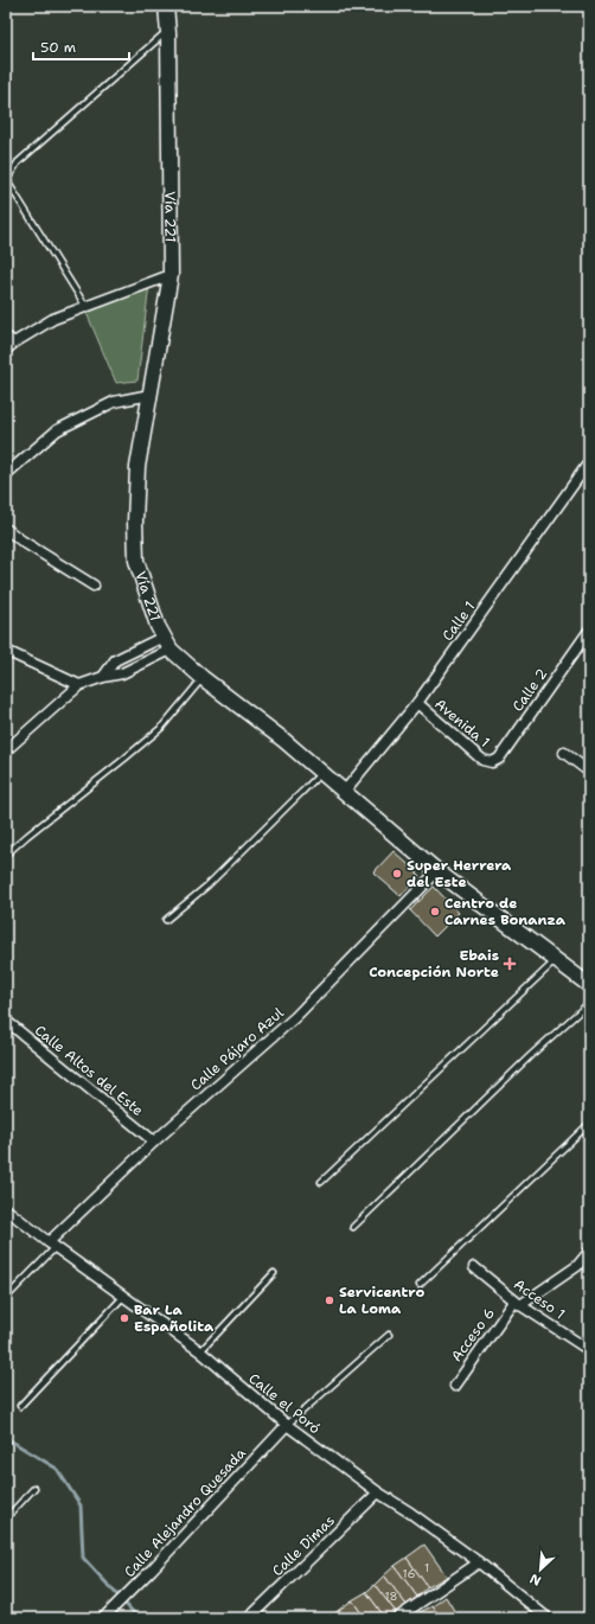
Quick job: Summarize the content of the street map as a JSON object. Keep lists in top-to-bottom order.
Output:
{
  "streets": {
    "main road": ["Vía 221"],
    "street": [
      "Calle 1",
      "Calle 2",
      "Avenida 1",
      "Calle Pájaro Azul",
      "Calle Altos del Este",
      "Acceso 1",
      "Acceso 6",
      "Calle el Poró",
      "Calle Alejandro Quesada",
      "Calle Dimas"
    ]
  },
  "crossings": [
    ["Vía 221", "Calle 1"],
    ["Vía 221", "Calle Pájaro Azul"],
    ["Calle 1", "Avenida 1"],
    ["Calle 2", "Avenida 1"],
    ["Calle Pájaro Azul", "Calle Altos del Este"],
    ["Calle Pájaro Azul", "Calle el Poró"],
    ["Acceso 1", "Acceso 6"],
    ["Calle el Poró", "Calle Alejandro Quesada"],
    ["Calle el Poró", "Calle Dimas"]
  ],
  "places": {
    "other": [
      "Super Herrera del Este",
      "Centro de Carnes Bonanza",
      "Servicentro La Loma",
      "Bar La Españolita"
    ],
    "health": ["Ebais Concepción Norte"]
  },
  "house_numbers": ["1", "16", "18"],
  "scale_bar": "50 m",
  "north": "bottom left"
}
